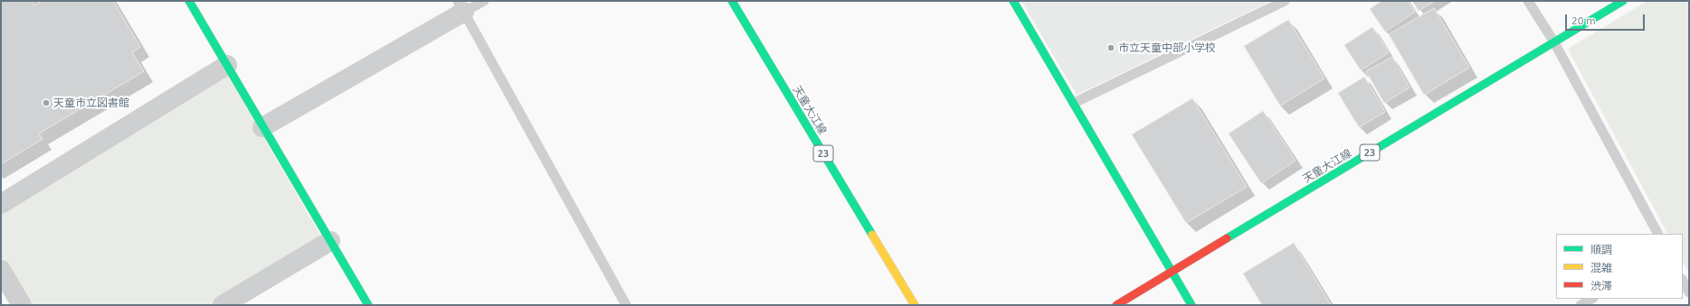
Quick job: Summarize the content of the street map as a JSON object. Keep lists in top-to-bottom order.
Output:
{
  "streets": {
    "main road": ["天童大江線", "23"]
  },
  "places": ["市立天童中部小学校", "天童市立図書館"],
  "legend": ["順調", "混雑", "渋滞"],
  "scale_bar": "20 m"
}
